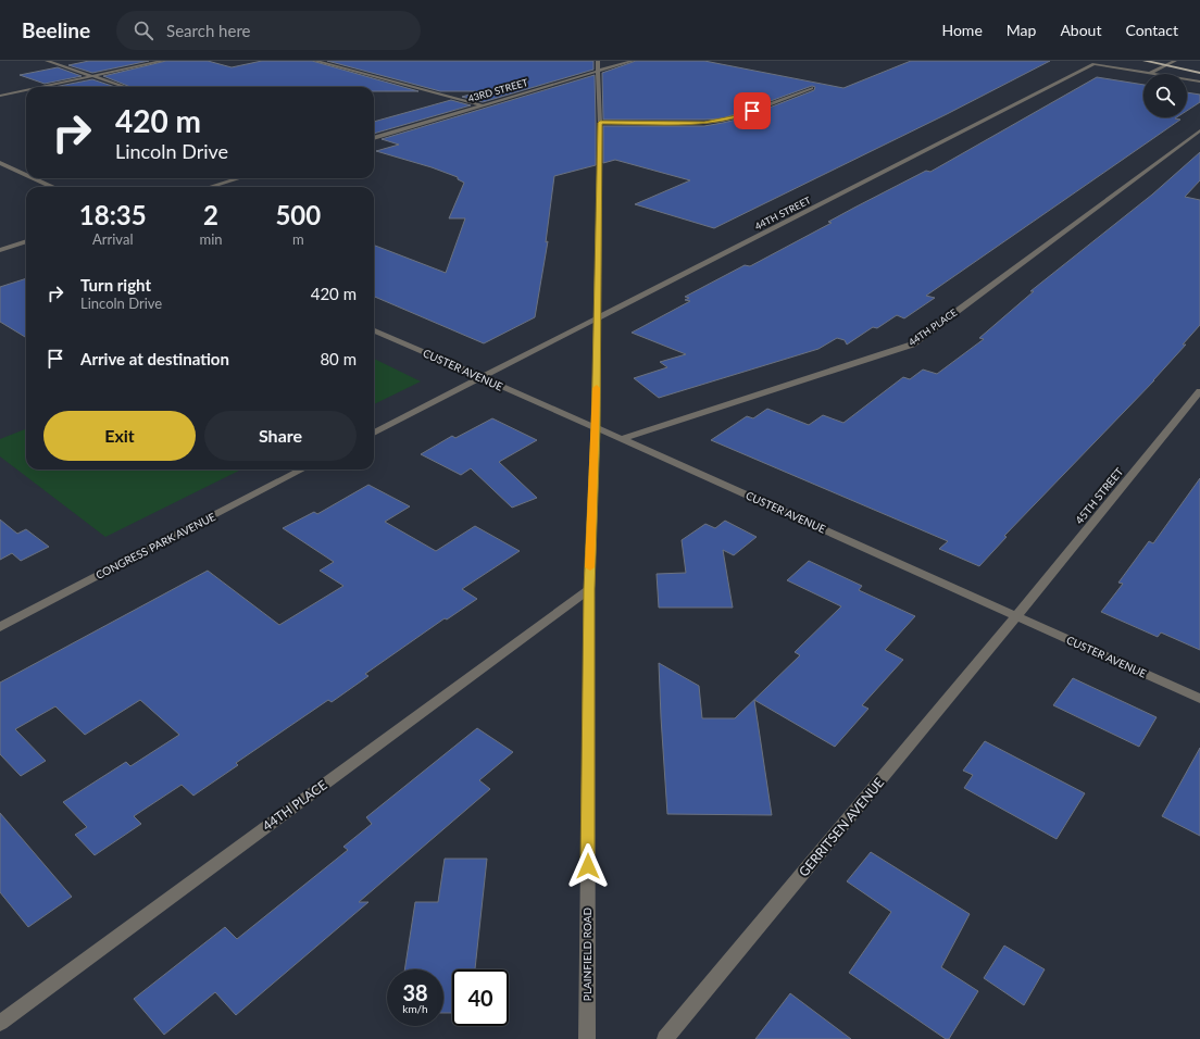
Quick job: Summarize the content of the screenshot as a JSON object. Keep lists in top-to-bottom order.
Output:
{
  "streets": {
    "street": [
      "43RD STREET",
      "44TH STREET",
      "44TH PLACE",
      "CUSTER AVENUE",
      "45TH STREET",
      "CONGRESS PARK AVENUE",
      "GERRITSEN AVENUE",
      "PLAINFIELD ROAD"
    ]
  },
  "crossings": [
    ["43RD STREET", "PLAINFIELD ROAD"],
    ["44TH STREET", "CUSTER AVENUE"],
    ["44TH STREET", "PLAINFIELD ROAD"],
    ["44TH PLACE", "CUSTER AVENUE"],
    ["44TH PLACE", "PLAINFIELD ROAD"],
    ["CUSTER AVENUE", "45TH STREET"],
    ["CUSTER AVENUE", "GERRITSEN AVENUE"],
    ["CUSTER AVENUE", "PLAINFIELD ROAD"],
    ["45TH STREET", "GERRITSEN AVENUE"]
  ],
  "page": {
    "header": "Beeline",
    "search": "Search here",
    "nav": [
      "Home",
      "Map",
      "About",
      "Contact"
    ],
    "turn": ["420 m", "Lincoln Drive"],
    "eta": [
      "18:35",
      "Arrival",
      "2",
      "min",
      "500",
      "m"
    ],
    "list": [
      {
        "name": "Turn right",
        "note": "Lincoln Drive",
        "value": "420 m"
      },
      {
        "name": "Arrive at destination",
        "value": "80 m"
      }
    ],
    "buttons": ["Exit", "Share"],
    "speed": "38 km/h",
    "limit": "40"
  }
}
